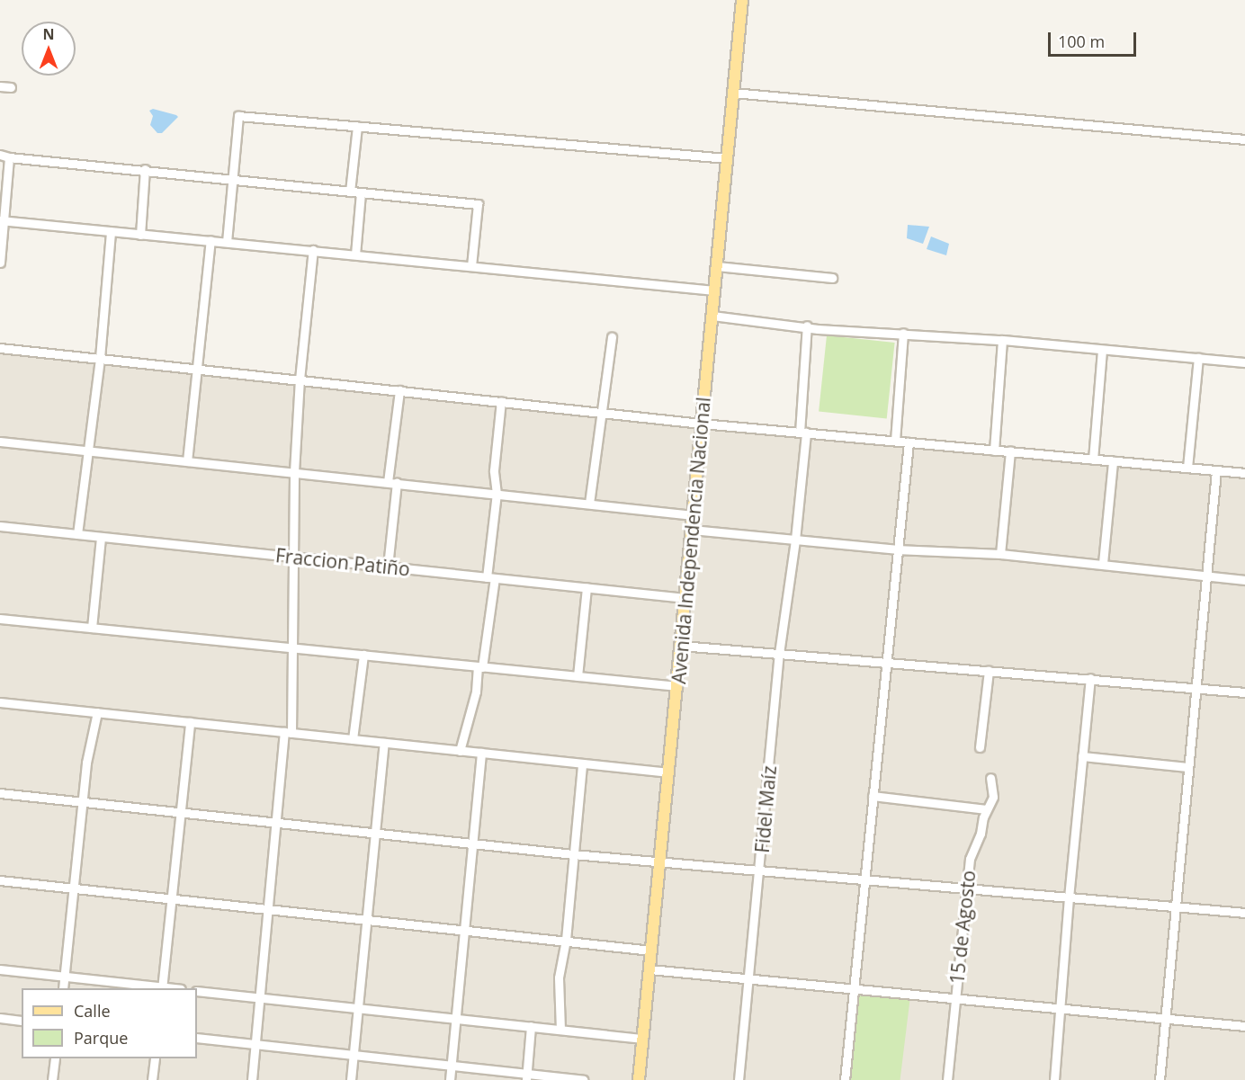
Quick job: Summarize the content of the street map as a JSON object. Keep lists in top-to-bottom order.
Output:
{
  "streets": {
    "main road": ["Avenida Independencia Nacional"],
    "street": ["Fraccion Patiño", "Fidel Maíz", "15 de Agosto"]
  },
  "crossings": [
    ["Avenida Independencia Nacional", "Fraccion Patiño"]
  ],
  "legend": ["Calle", "Parque"],
  "scale_bar": "100 m",
  "north": "top"
}
